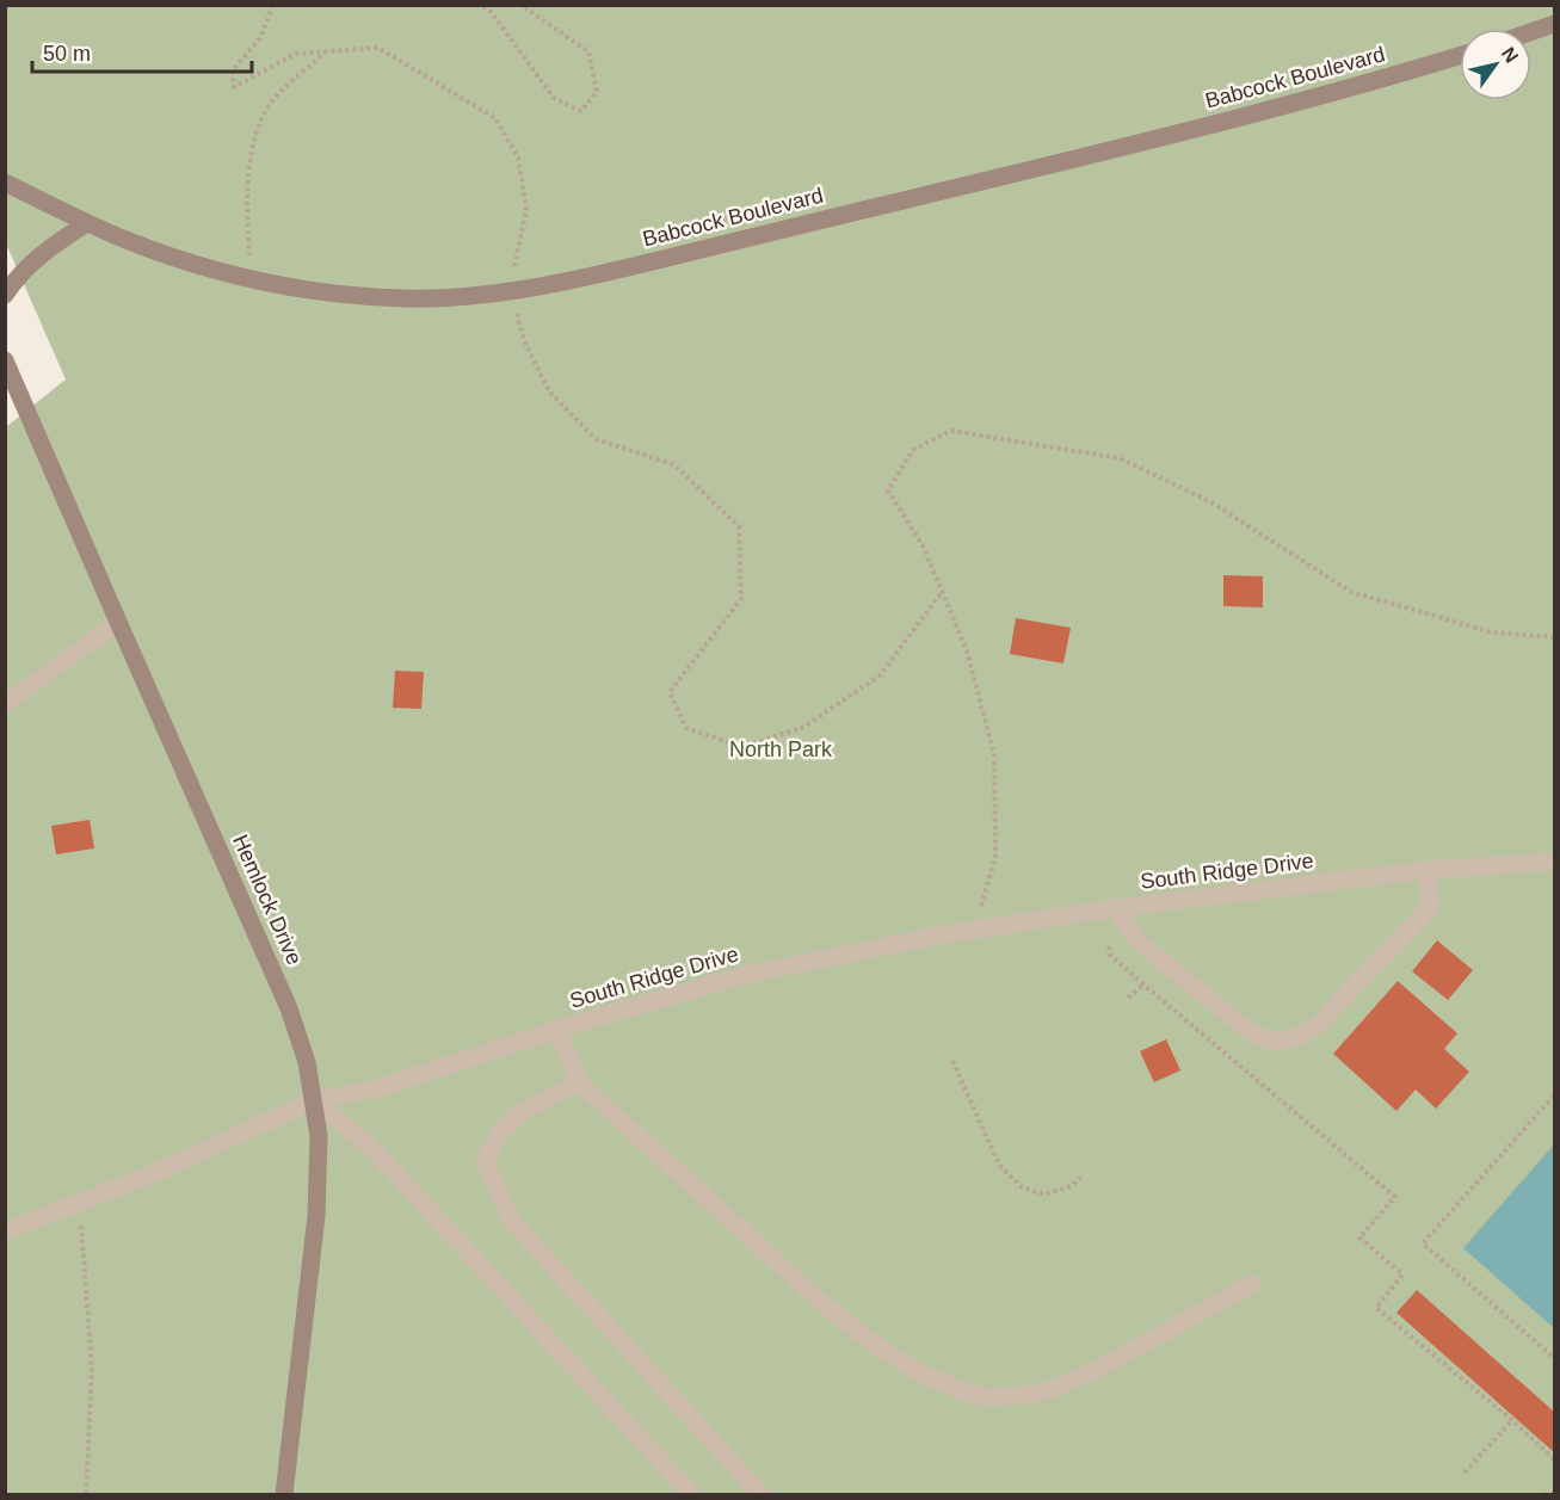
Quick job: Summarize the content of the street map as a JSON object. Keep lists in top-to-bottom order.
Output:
{
  "streets": {
    "main road": ["Babcock Boulevard", "Hemlock Drive"],
    "street": ["South Ridge Drive"]
  },
  "crossings": [
    ["South Ridge Drive", "Hemlock Drive"]
  ],
  "parks": ["North Park"],
  "scale_bar": "50 m",
  "north": "top right"
}
